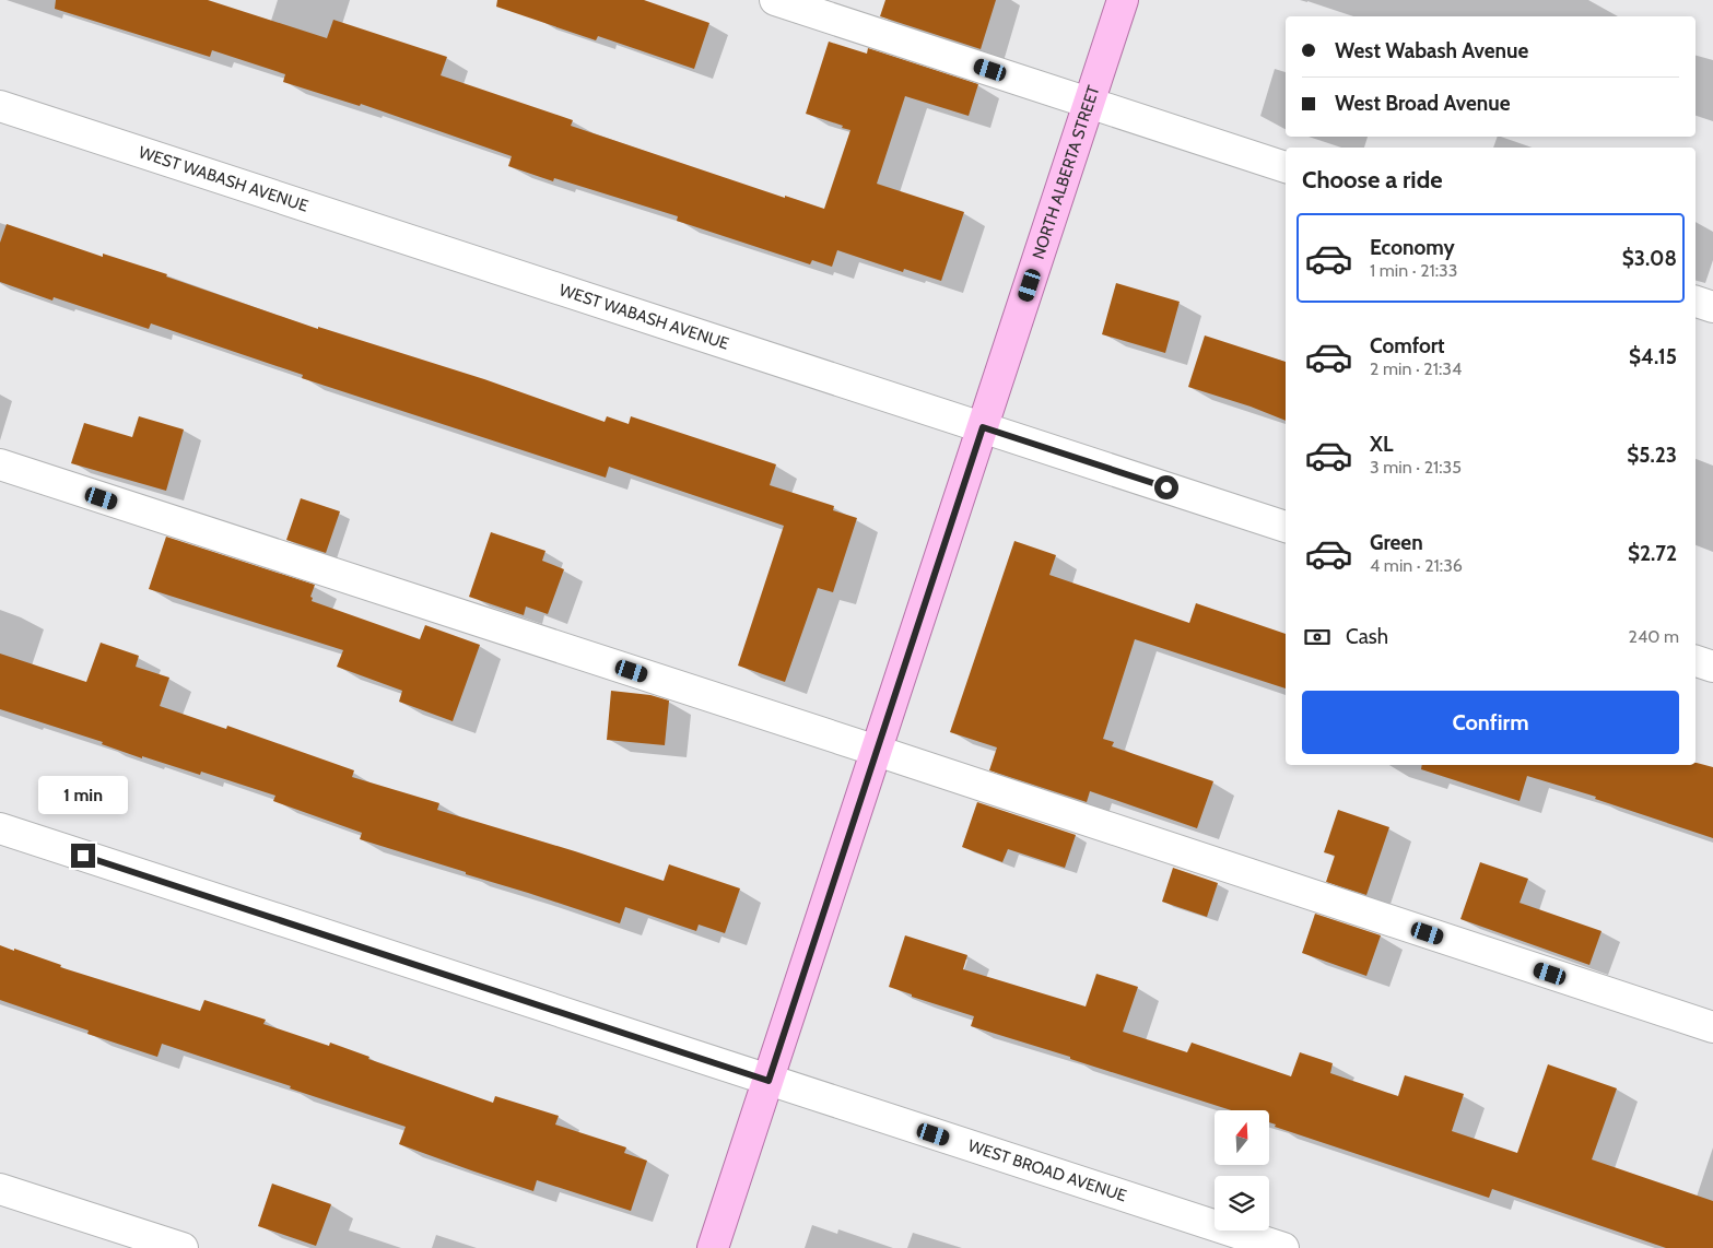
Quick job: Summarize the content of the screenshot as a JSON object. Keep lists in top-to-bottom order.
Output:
{
  "streets": {
    "main road": ["NORTH ALBERTA STREET"],
    "street": ["WEST WABASH AVENUE", "WEST BROAD AVENUE"]
  },
  "crossings": [
    ["NORTH ALBERTA STREET", "WEST WABASH AVENUE"],
    ["NORTH ALBERTA STREET", "WEST BROAD AVENUE"]
  ],
  "north": "top",
  "page": {
    "banner": ["West Wabash Avenue", "West Broad Avenue"],
    "heading": "Choose a ride",
    "list": [
      {
        "name": "Economy",
        "note": "1 min · 21:33",
        "value": "$3.08"
      },
      {
        "name": "Comfort",
        "note": "2 min · 21:34",
        "value": "$4.15"
      },
      {
        "name": "XL",
        "note": "3 min · 21:35",
        "value": "$5.23"
      },
      {
        "name": "Green",
        "note": "4 min · 21:36",
        "value": "$2.72"
      }
    ],
    "pay": ["Cash", "240 m"],
    "buttons": "Confirm",
    "bubble": "1 min"
  }
}
